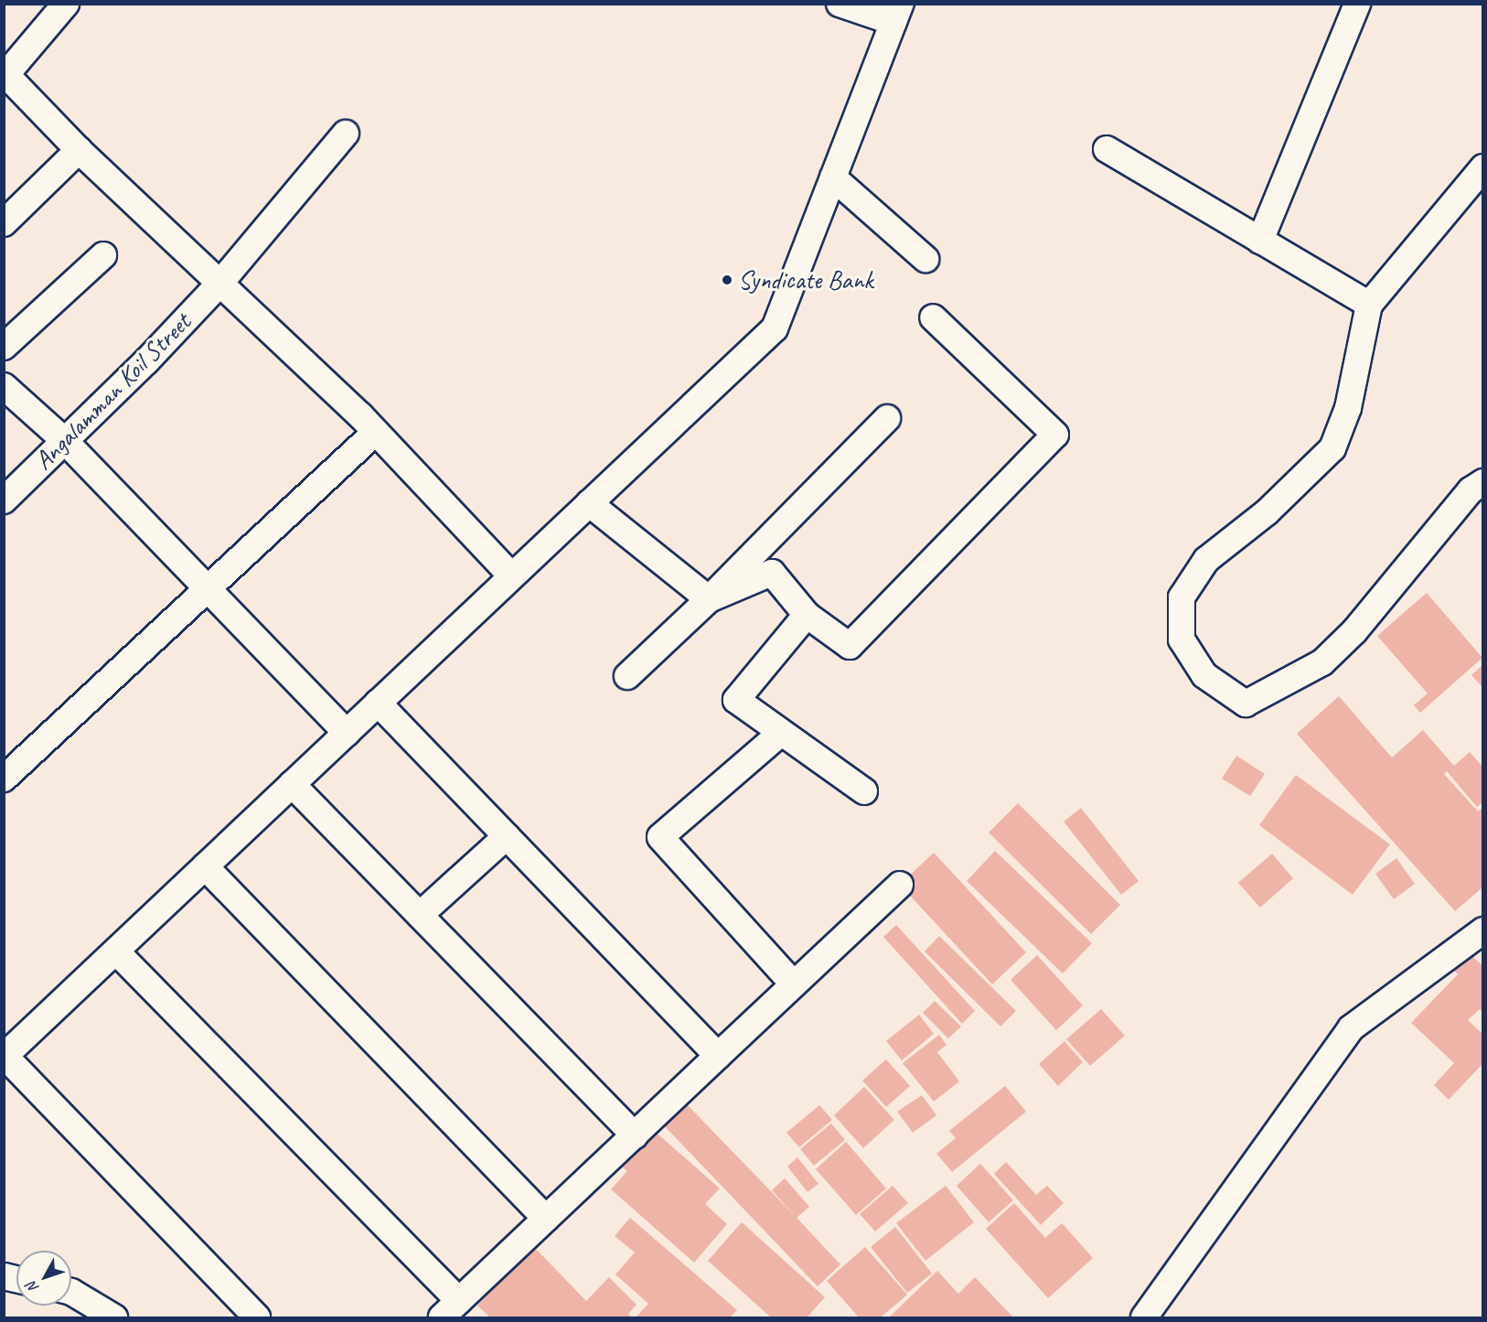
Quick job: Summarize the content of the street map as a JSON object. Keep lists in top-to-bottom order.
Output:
{
  "streets": {
    "street": ["Angalamman Koil Street"]
  },
  "places": ["Syndicate Bank"],
  "north": "bottom left"
}
